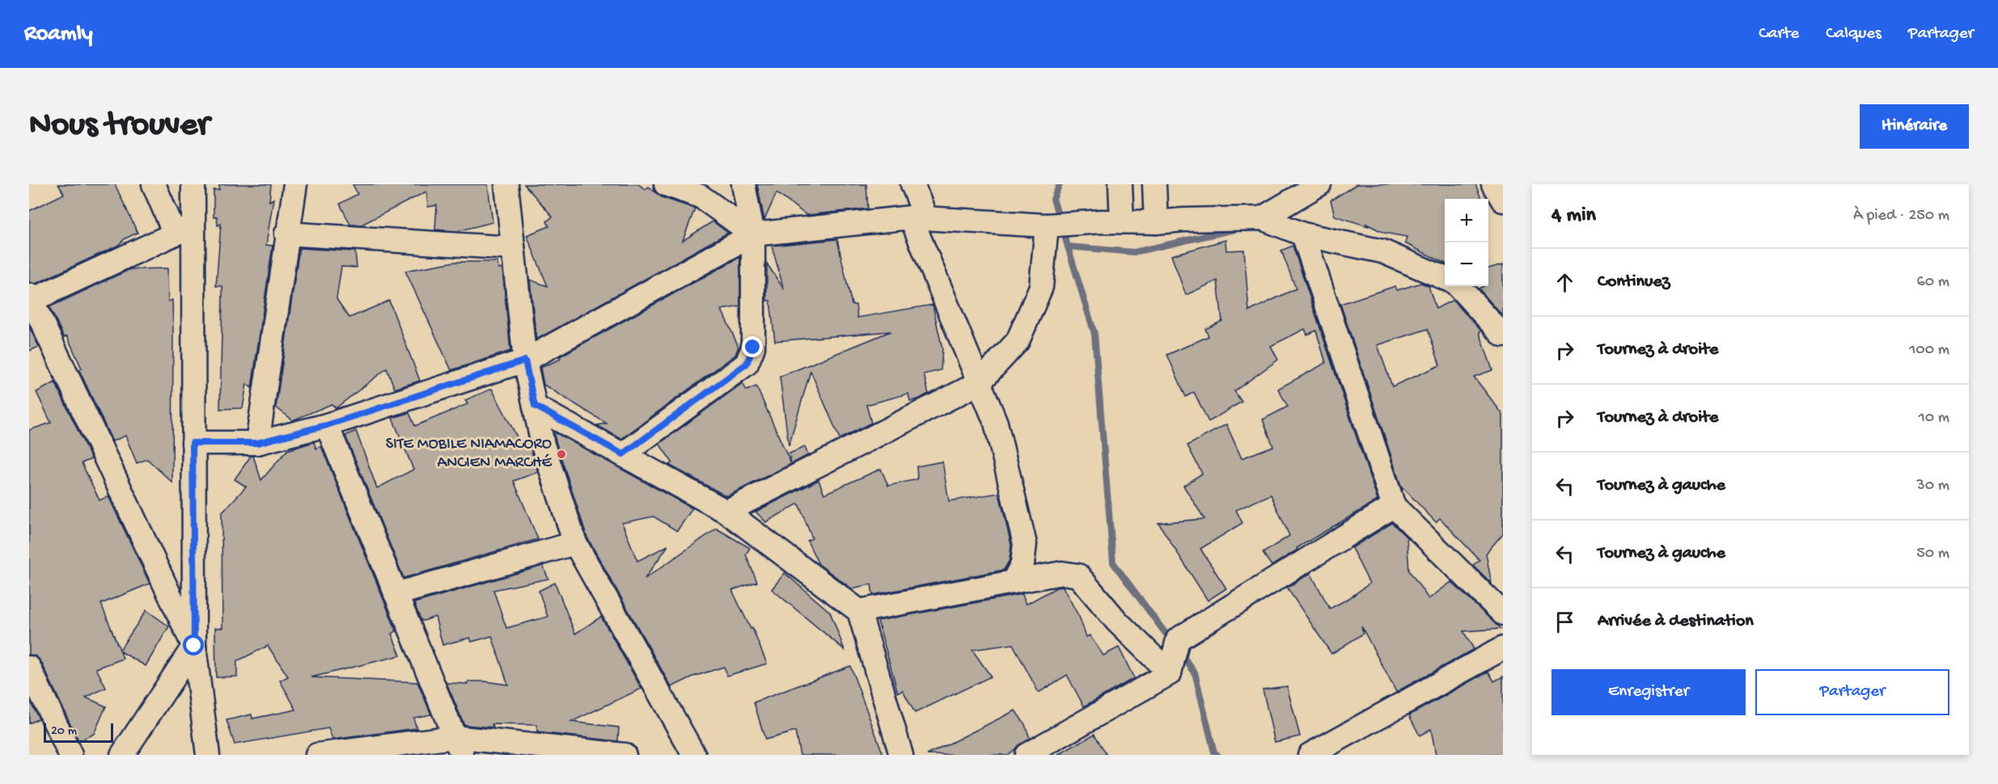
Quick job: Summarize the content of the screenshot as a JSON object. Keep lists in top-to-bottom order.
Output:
{
  "places": ["SITE MOBILE NIAMACORO ANCIEN MARCHÉ"],
  "scale_bar": "20 m",
  "page": {
    "header": "Roamly",
    "nav": ["Carte", "Calques", "Partager"],
    "buttons": [
      "Itinéraire",
      ["Enregistrer", "Partager"]
    ],
    "title": "Nous trouver",
    "heading": ["4 min", "À pied · 250 m"],
    "map_buttons": ["+", "−"],
    "list": [
      ["Continuez", "60 m"],
      ["Tournez à droite", "100 m"],
      ["Tournez à droite", "10 m"],
      ["Tournez à gauche", "30 m"],
      ["Tournez à gauche", "50 m"],
      "Arrivée à destination"
    ],
    "scale": "20 m"
  }
}
